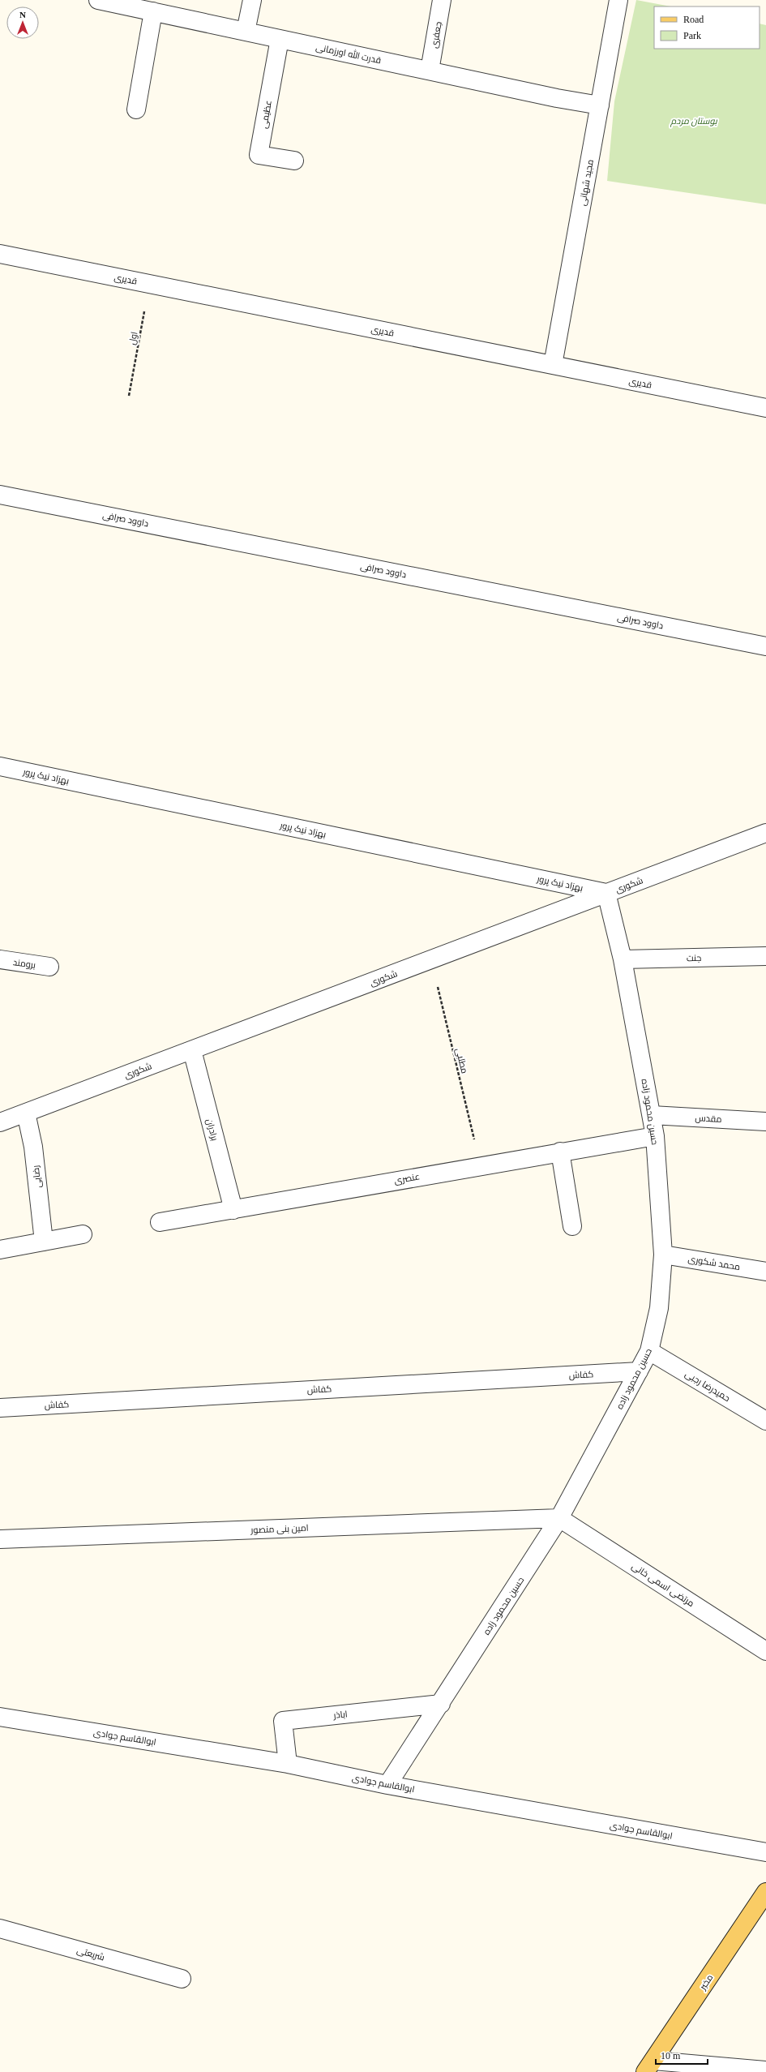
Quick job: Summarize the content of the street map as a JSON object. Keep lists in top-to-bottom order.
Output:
{
  "streets": {
    "main road": ["مخبر"],
    "street": [
      "جعفری",
      "قدرت الله اورزمانی",
      "عظیمی",
      "مجید شهانی",
      "قدیری",
      "داوود صرافی",
      "بهزاد نیک پرور",
      "شکوری",
      "جنت",
      "برومند",
      "حسین محمود زاده",
      "مقدس",
      "برادران",
      "رضایی",
      "عنصری",
      "محمد شکوری",
      "کفاش",
      "حمیدرضا رجبی",
      "امین بنی منصور",
      "مرتضی اسمی خانی",
      "اباذر",
      "ابوالقاسم جوادی",
      "شریعتی"
    ],
    "path": ["اول", "مطلبی"]
  },
  "crossings": [
    ["جعفری", "قدرت الله اورزمانی"],
    ["قدرت الله اورزمانی", "عظیمی"],
    ["قدرت الله اورزمانی", "مجید شهانی"],
    ["مجید شهانی", "قدیری"],
    ["قدیری", "اول"],
    ["بهزاد نیک پرور", "شکوری"],
    ["بهزاد نیک پرور", "حسین محمود زاده"],
    ["شکوری", "مطلبی"],
    ["شکوری", "حسین محمود زاده"],
    ["شکوری", "برادران"],
    ["شکوری", "رضایی"],
    ["جنت", "حسین محمود زاده"],
    ["مطلبی", "عنصری"],
    ["حسین محمود زاده", "مقدس"],
    ["حسین محمود زاده", "عنصری"],
    ["حسین محمود زاده", "محمد شکوری"],
    ["حسین محمود زاده", "کفاش"],
    ["حسین محمود زاده", "حمیدرضا رجبی"],
    ["حسین محمود زاده", "امین بنی منصور"],
    ["حسین محمود زاده", "مرتضی اسمی خانی"],
    ["حسین محمود زاده", "اباذر"],
    ["حسین محمود زاده", "ابوالقاسم جوادی"],
    ["برادران", "عنصری"],
    ["امین بنی منصور", "مرتضی اسمی خانی"],
    ["اباذر", "ابوالقاسم جوادی"]
  ],
  "parks": ["بوستان مردم"],
  "legend": ["Road", "Park"],
  "scale_bar": "10 m",
  "north": "top"
}
